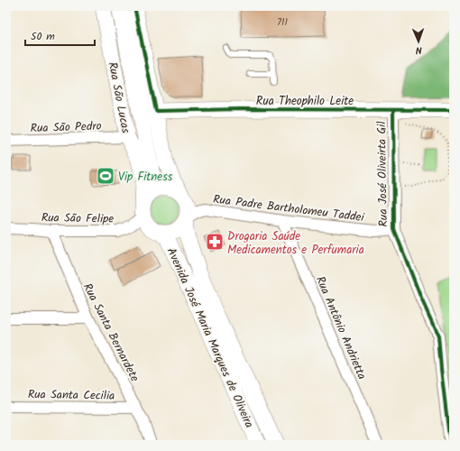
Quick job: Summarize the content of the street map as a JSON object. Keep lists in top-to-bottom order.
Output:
{
  "streets": {
    "main road": ["Rua São Lucas", "Rua Theophilo Leite", "Avenida José Maria Marques de Oliveira"],
    "street": [
      "Rua São Pedro",
      "Rua José Oliveirta Gil",
      "Rua Padre Bartholomeu Taddei",
      "Rua São Felipe",
      "Rua Antônio Andrietta",
      "Rua Santa Bernardete",
      "Rua Santa Cecilia"
    ]
  },
  "crossings": [
    ["Rua São Lucas", "Rua São Pedro"],
    ["Rua São Lucas", "Rua Padre Bartholomeu Taddei"],
    ["Rua São Lucas", "Rua São Felipe"],
    ["Rua São Lucas", "Avenida José Maria Marques de Oliveira"],
    ["Rua Theophilo Leite", "Rua José Oliveirta Gil"],
    ["Rua José Oliveirta Gil", "Rua Padre Bartholomeu Taddei"],
    ["Rua Padre Bartholomeu Taddei", "Rua São Felipe"],
    ["Rua Padre Bartholomeu Taddei", "Rua Antônio Andrietta"],
    ["Rua Padre Bartholomeu Taddei", "Avenida José Maria Marques de Oliveira"],
    ["Rua São Felipe", "Rua Santa Bernardete"],
    ["Rua São Felipe", "Avenida José Maria Marques de Oliveira"],
    ["Rua Santa Bernardete", "Rua Santa Cecilia"]
  ],
  "places": {
    "sports": ["Vip Fitness"],
    "pharmacy": ["Drogaria Saúde Medicamentos e Perfumaria"]
  },
  "house_numbers": ["711"],
  "scale_bar": "50 m",
  "north": "bottom"
}
